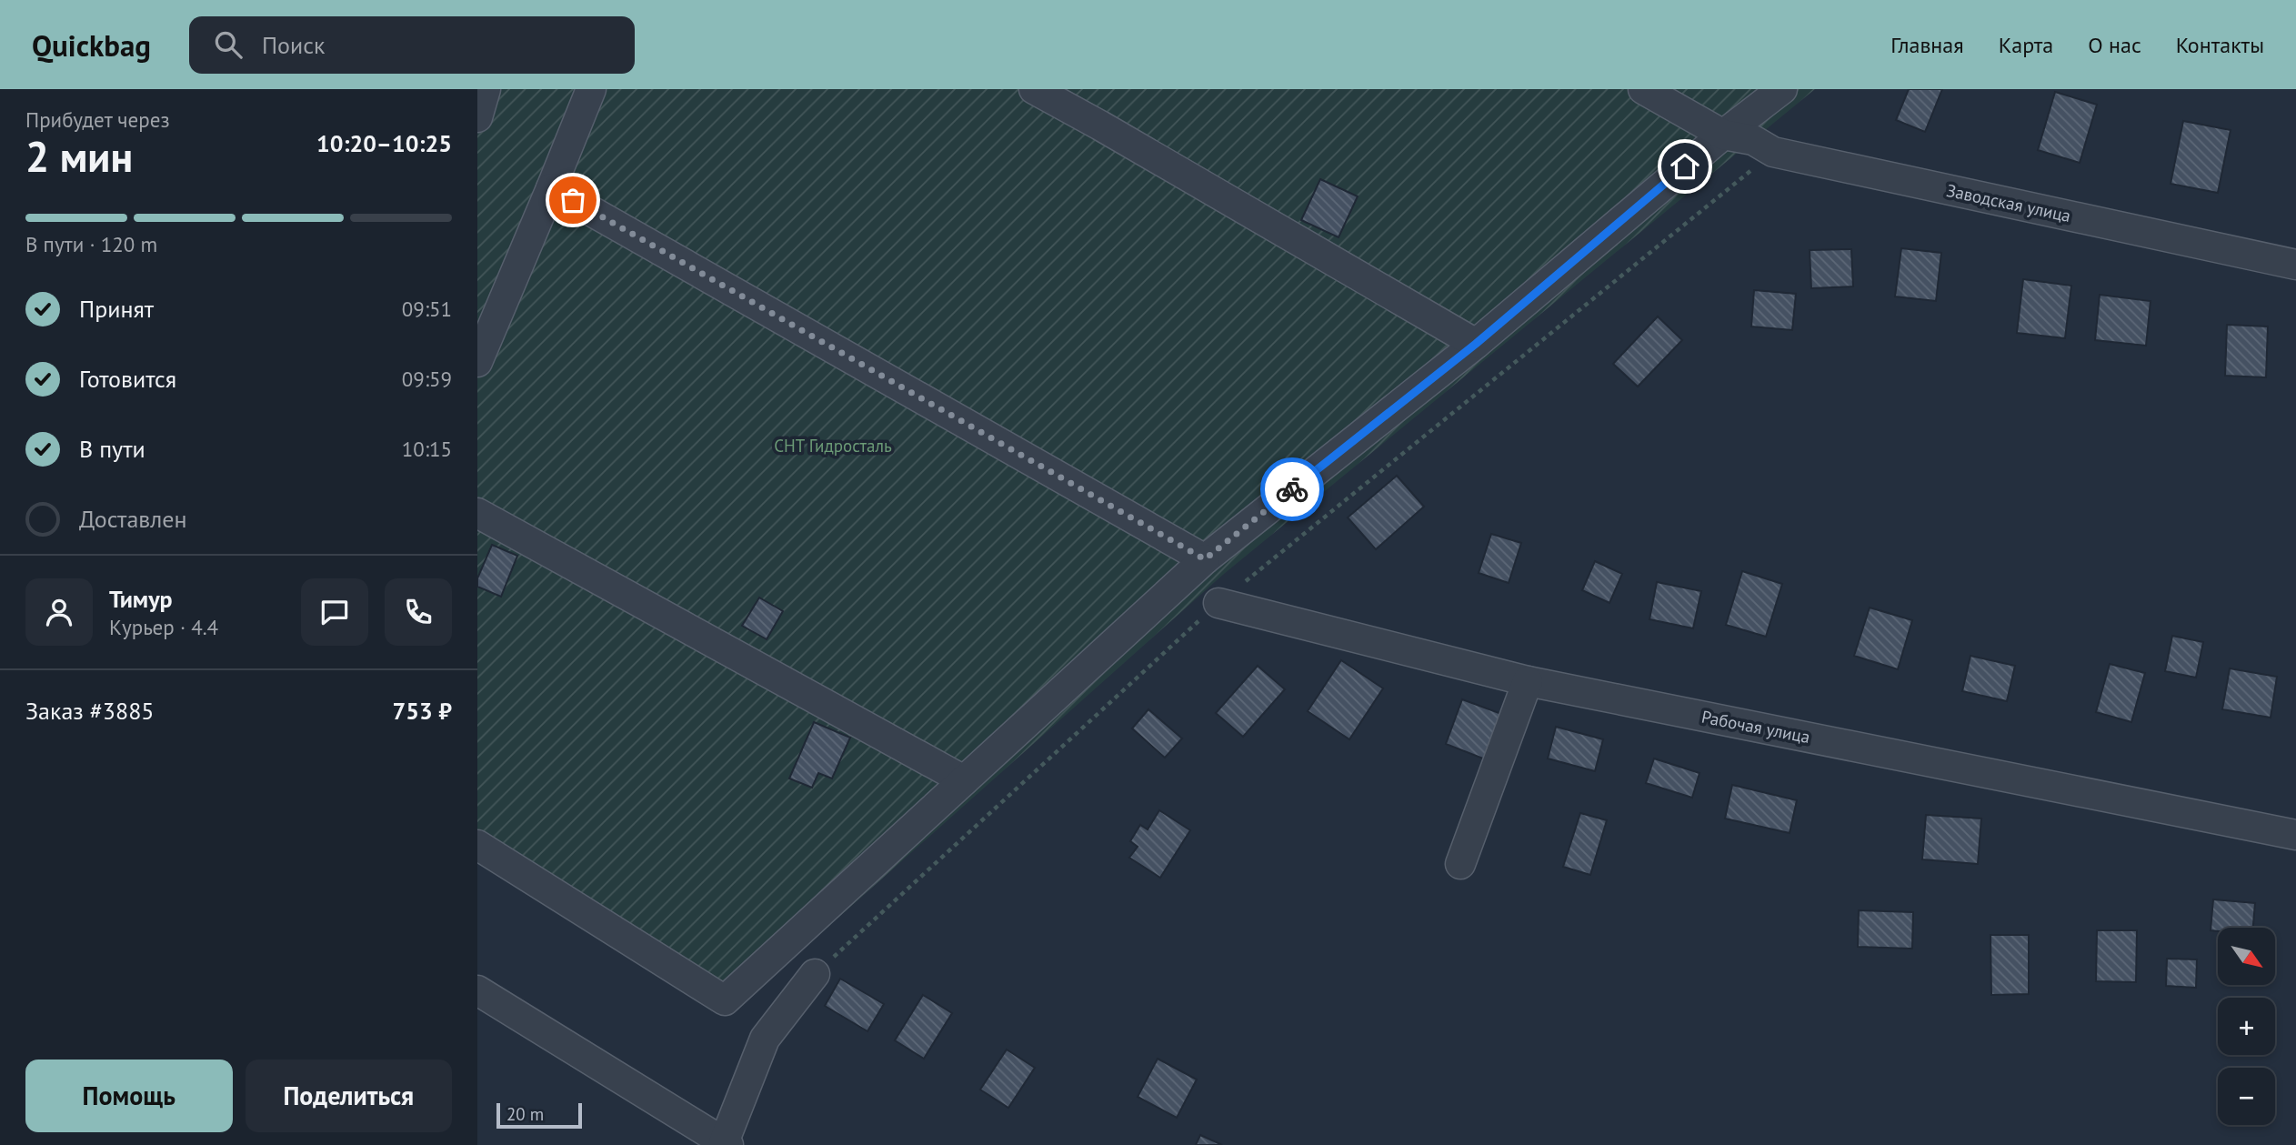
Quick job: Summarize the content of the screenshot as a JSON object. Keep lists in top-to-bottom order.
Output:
{
  "streets": {
    "street": ["Заводская улица", "Рабочая улица"]
  },
  "parks": ["СНТ Гидросталь"],
  "scale_bar": "20 m",
  "north": "bottom right",
  "page": {
    "header": "Quickbag",
    "search": "Поиск",
    "nav": [
      "Главная",
      "Карта",
      "О нас",
      "Контакты"
    ],
    "heading": ["2 мин", "Прибудет через", "10:20–10:25"],
    "panel": [
      "Тимур",
      "Курьер · 4.4",
      "Заказ #3885",
      "753 ₽"
    ],
    "bar": "В пути · 120 m",
    "list": [
      ["Принят", "09:51"],
      ["Готовится", "09:59"],
      ["В пути", "10:15"],
      "Доставлен"
    ],
    "map_buttons": ["+", "−"],
    "buttons": ["Помощь", "Поделиться"],
    "scale": "20 m"
  }
}
